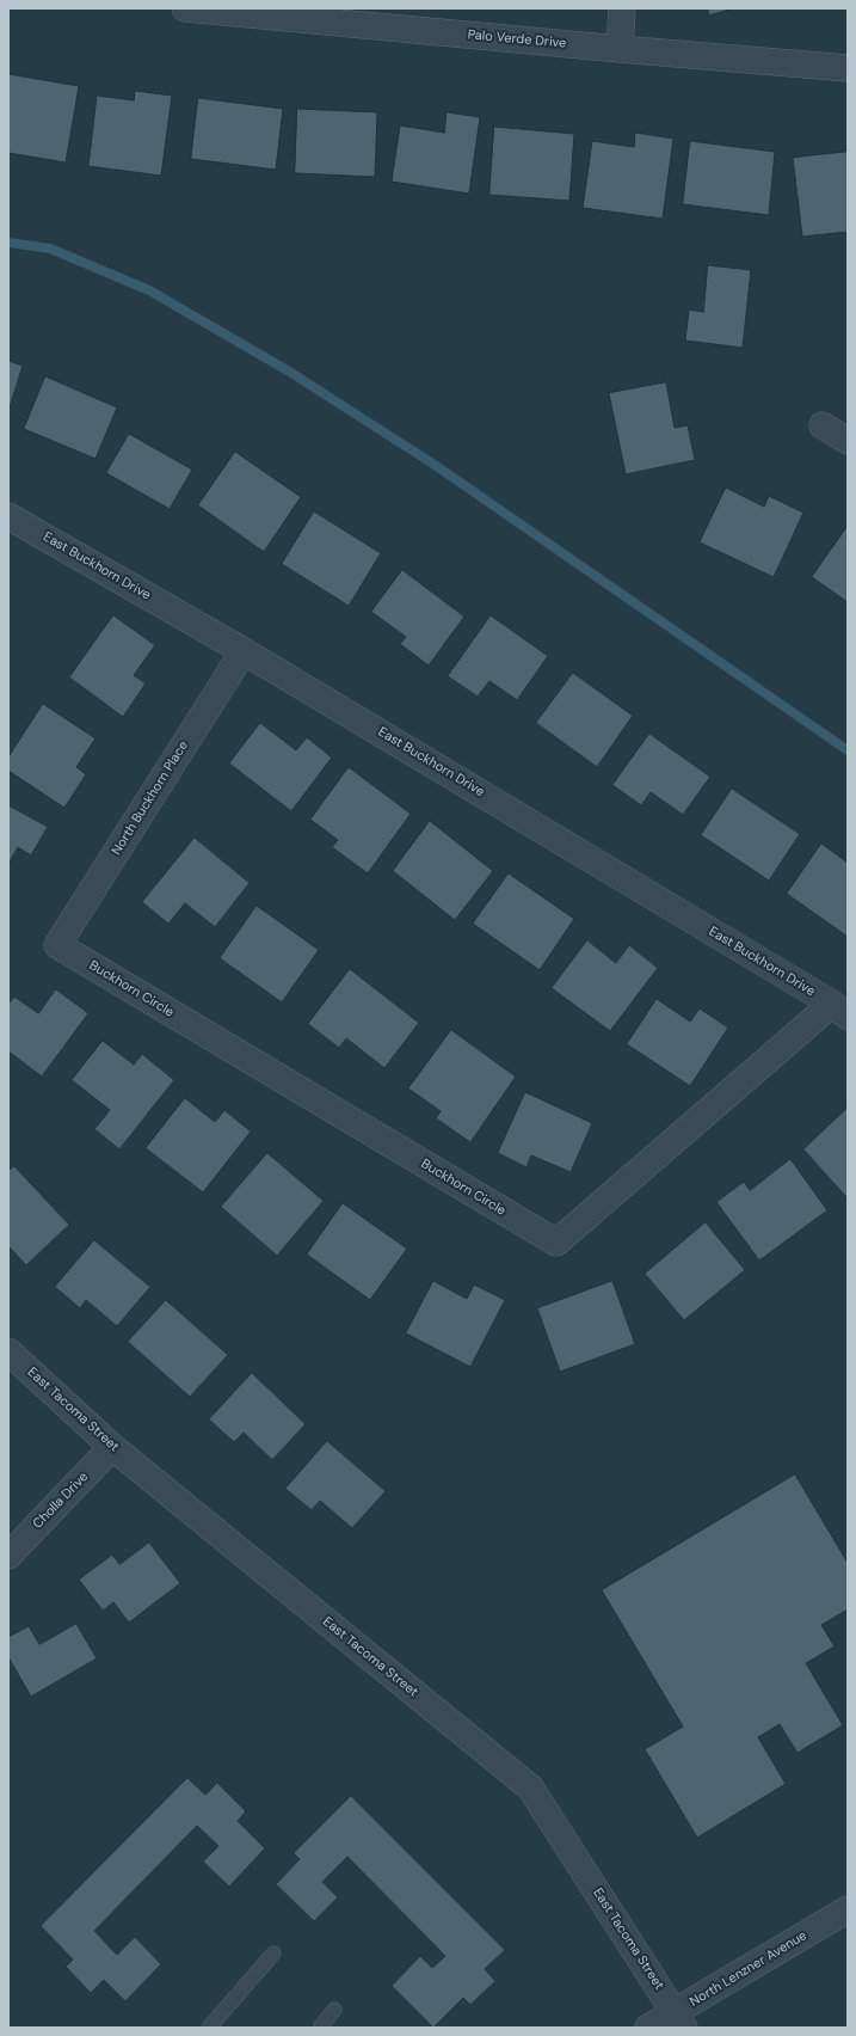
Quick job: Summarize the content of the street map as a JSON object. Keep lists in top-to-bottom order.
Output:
{
  "streets": {
    "street": [
      "Palo Verde Drive",
      "East Buckhorn Drive",
      "North Buckhorn Place",
      "Buckhorn Circle",
      "East Tacoma Street",
      "Cholla Drive",
      "North Lenzner Avenue"
    ]
  },
  "crossings": [
    ["East Buckhorn Drive", "North Buckhorn Place"],
    ["East Buckhorn Drive", "Buckhorn Circle"],
    ["North Buckhorn Place", "Buckhorn Circle"],
    ["East Tacoma Street", "Cholla Drive"],
    ["East Tacoma Street", "North Lenzner Avenue"]
  ]
}
